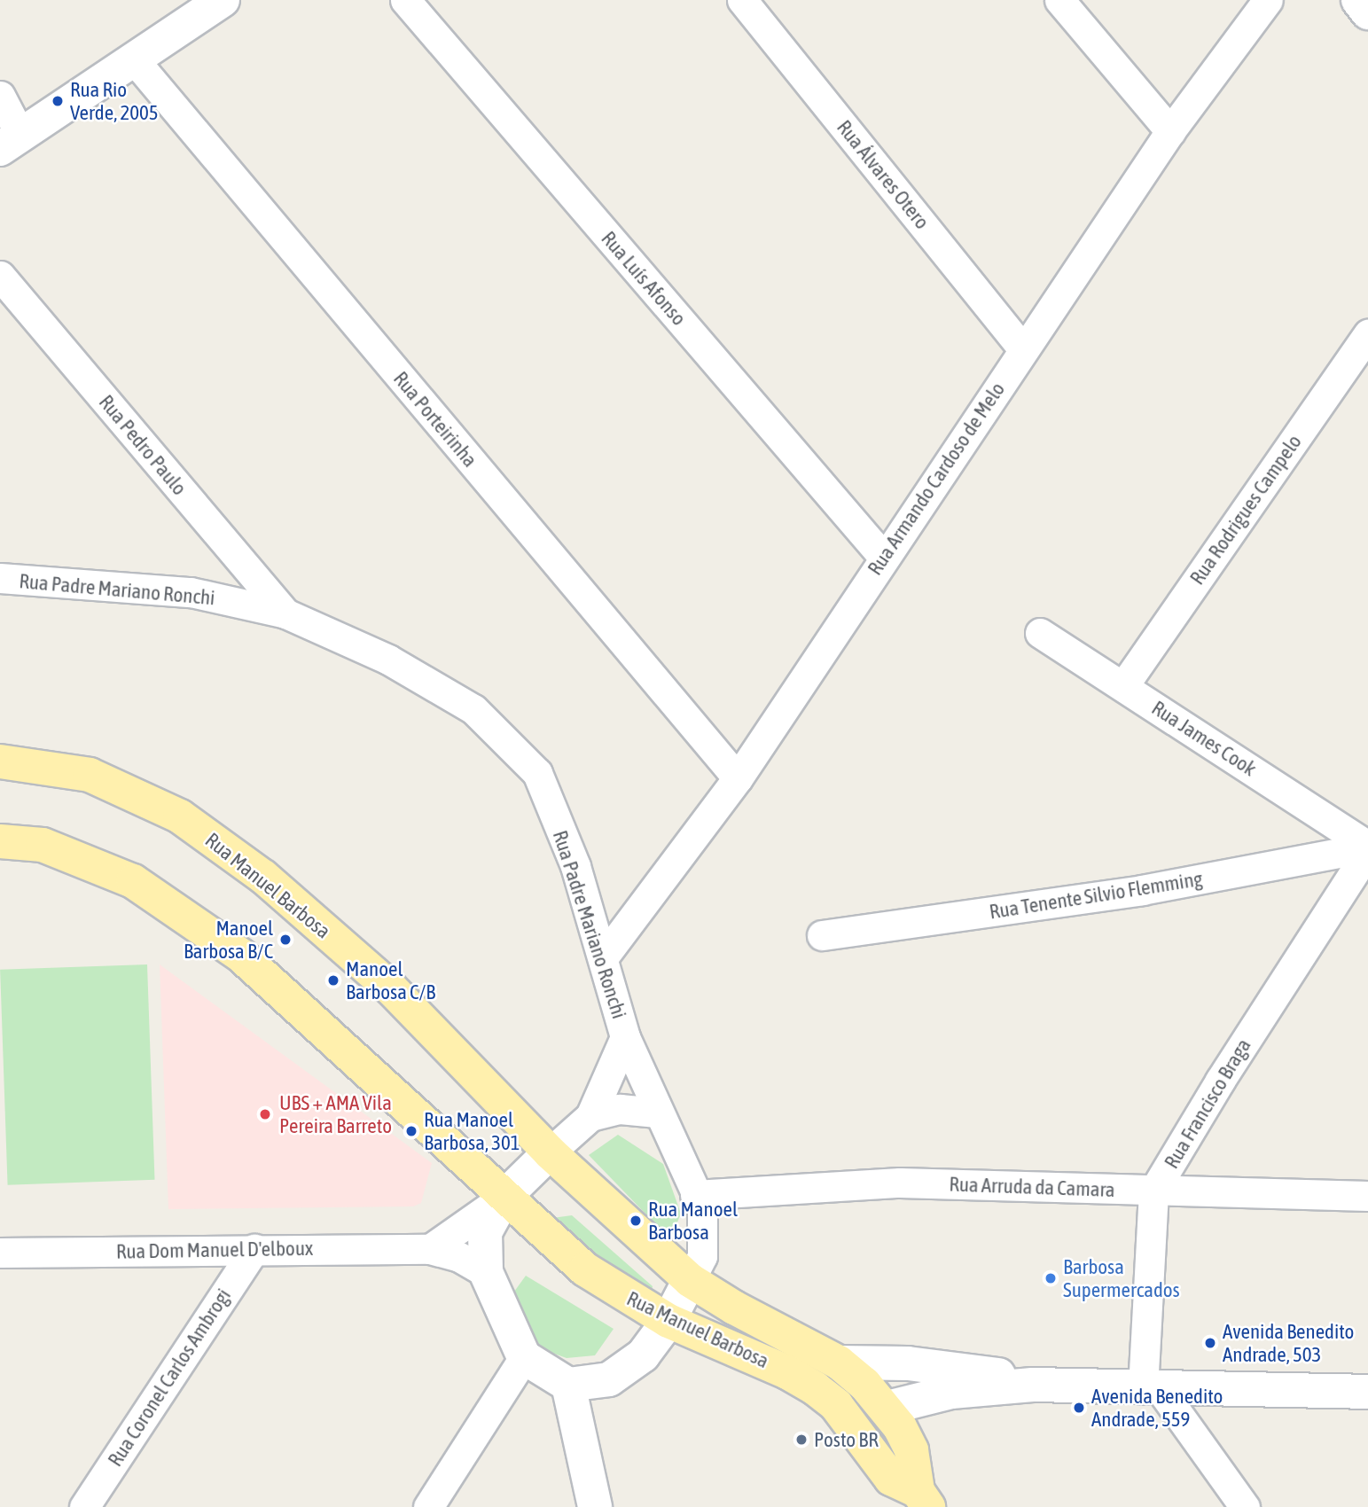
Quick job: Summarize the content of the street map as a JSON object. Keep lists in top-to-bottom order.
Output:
{
  "streets": {
    "main road": ["Rua Manuel Barbosa"],
    "street": [
      "Rua Álvares Otero",
      "Rua Luís Afonso",
      "Rua Porteirinha",
      "Rua Pedro Paulo",
      "Rua Armando Cardoso de Melo",
      "Rua Rodrigues Campelo",
      "Rua Padre Mariano Ronchi",
      "Rua James Cook",
      "Rua Tenente Silvio Flemming",
      "Rua Francisco Braga",
      "Rua Arruda da Camara",
      "Rua Dom Manuel D'elboux",
      "Rua Coronel Carlos Ambrogi"
    ]
  },
  "crossings": [
    ["Rua Álvares Otero", "Rua Armando Cardoso de Melo"],
    ["Rua Luís Afonso", "Rua Armando Cardoso de Melo"],
    ["Rua Porteirinha", "Rua Armando Cardoso de Melo"],
    ["Rua Pedro Paulo", "Rua Padre Mariano Ronchi"],
    ["Rua Armando Cardoso de Melo", "Rua Padre Mariano Ronchi"],
    ["Rua Rodrigues Campelo", "Rua James Cook"],
    ["Rua Padre Mariano Ronchi", "Rua Manuel Barbosa"],
    ["Rua Padre Mariano Ronchi", "Rua Arruda da Camara"],
    ["Rua James Cook", "Rua Tenente Silvio Flemming"],
    ["Rua James Cook", "Rua Francisco Braga"],
    ["Rua Tenente Silvio Flemming", "Rua Francisco Braga"],
    ["Rua Francisco Braga", "Rua Arruda da Camara"],
    ["Rua Dom Manuel D'elboux", "Rua Coronel Carlos Ambrogi"]
  ],
  "places": [
    "Rua Rio Verde, 2005",
    "Manoel Barbosa B/C",
    "Manoel Barbosa C/B",
    "UBS + AMA Vila Pereira Barreto",
    "Rua Manoel Barbosa, 301",
    "Rua Manoel Barbosa",
    "Barbosa Supermercados",
    "Avenida Benedito Andrade, 503",
    "Avenida Benedito Andrade, 559",
    "Posto BR"
  ]
}
